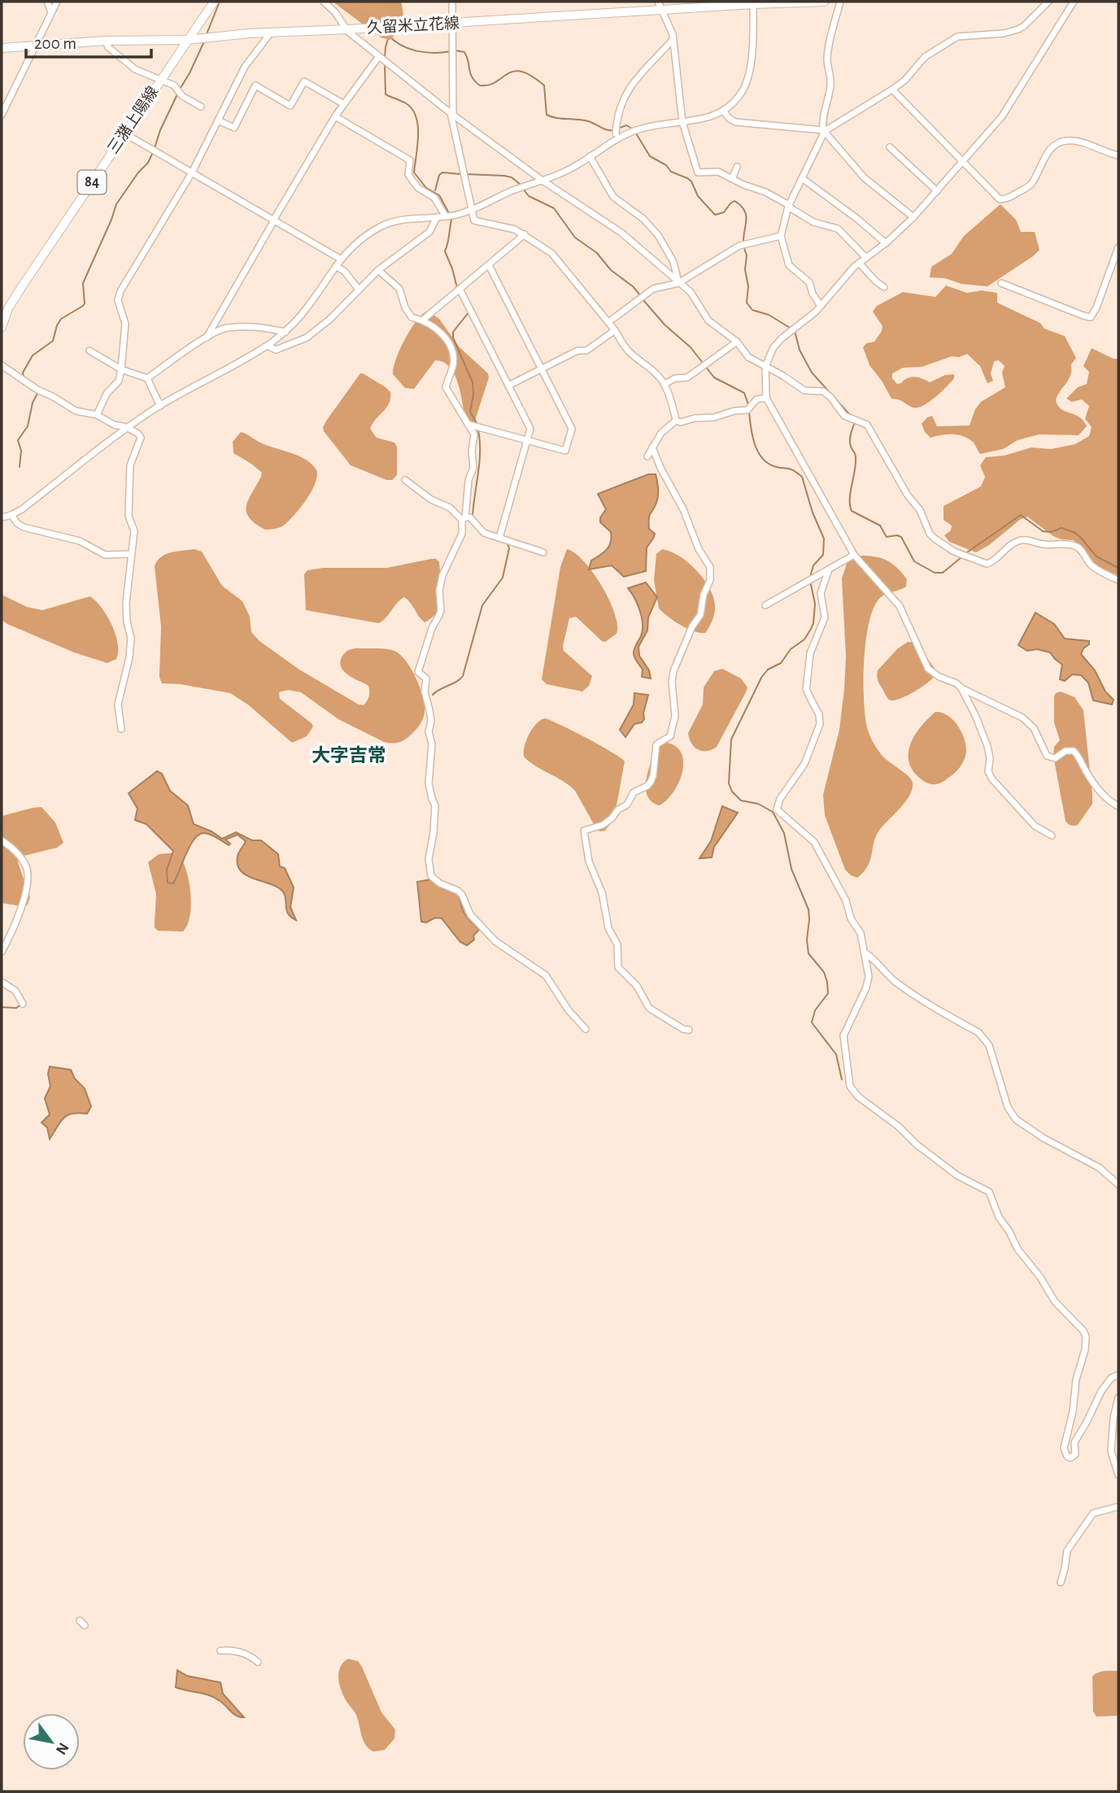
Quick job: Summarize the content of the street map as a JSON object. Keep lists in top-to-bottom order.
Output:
{
  "streets": {
    "main road": ["久留米立花線", "三潴上陽線", "84"]
  },
  "crossings": [
    ["久留米立花線", "三潴上陽線"]
  ],
  "districts": ["大字吉常"],
  "scale_bar": "200 m",
  "north": "bottom right"
}
